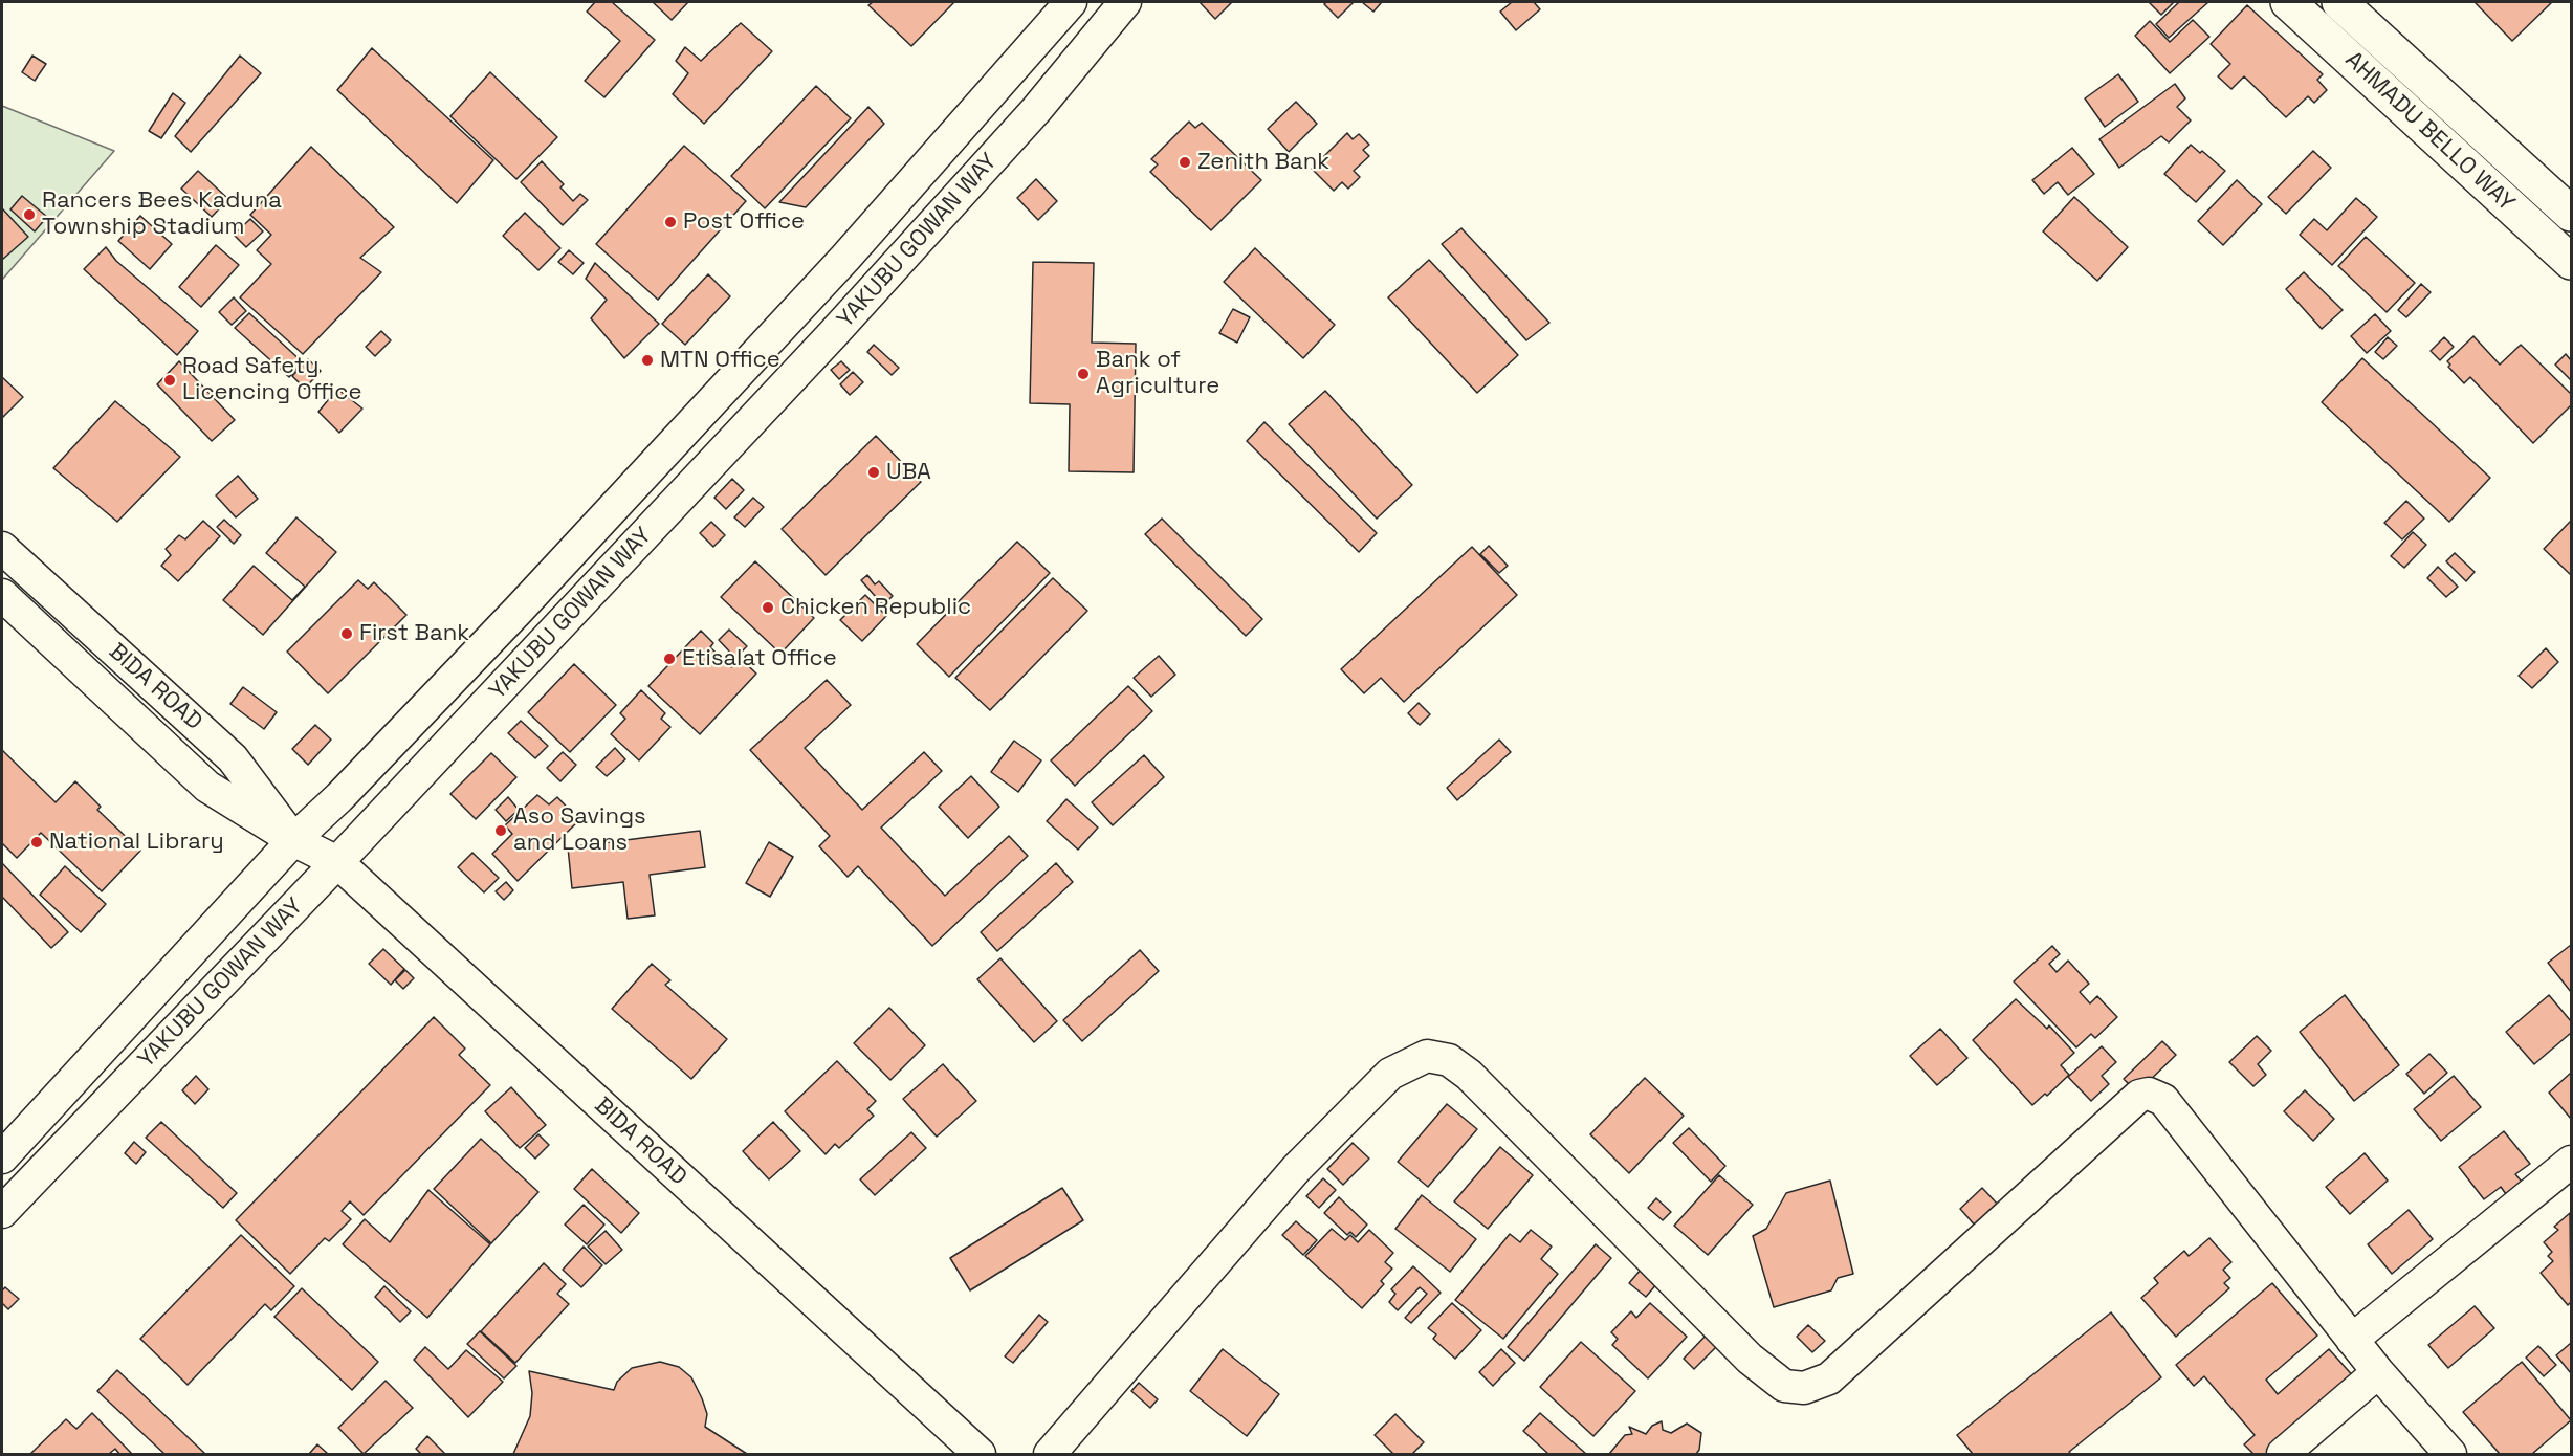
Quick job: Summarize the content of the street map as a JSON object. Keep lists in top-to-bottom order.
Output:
{
  "streets": {
    "main road": ["AHMADU BELLO WAY"],
    "street": ["YAKUBU GOWAN WAY", "BIDA ROAD"]
  },
  "crossings": [
    ["YAKUBU GOWAN WAY", "BIDA ROAD"]
  ],
  "places": [
    "Zenith Bank",
    "Rancers Bees Kaduna Township Stadium",
    "Post Office",
    "MTN Office",
    "Bank of Agriculture",
    "Road Safety Licencing Office",
    "UBA",
    "Chicken Republic",
    "First Bank",
    "Etisalat Office",
    "Aso Savings and Loans",
    "National Library"
  ]
}
